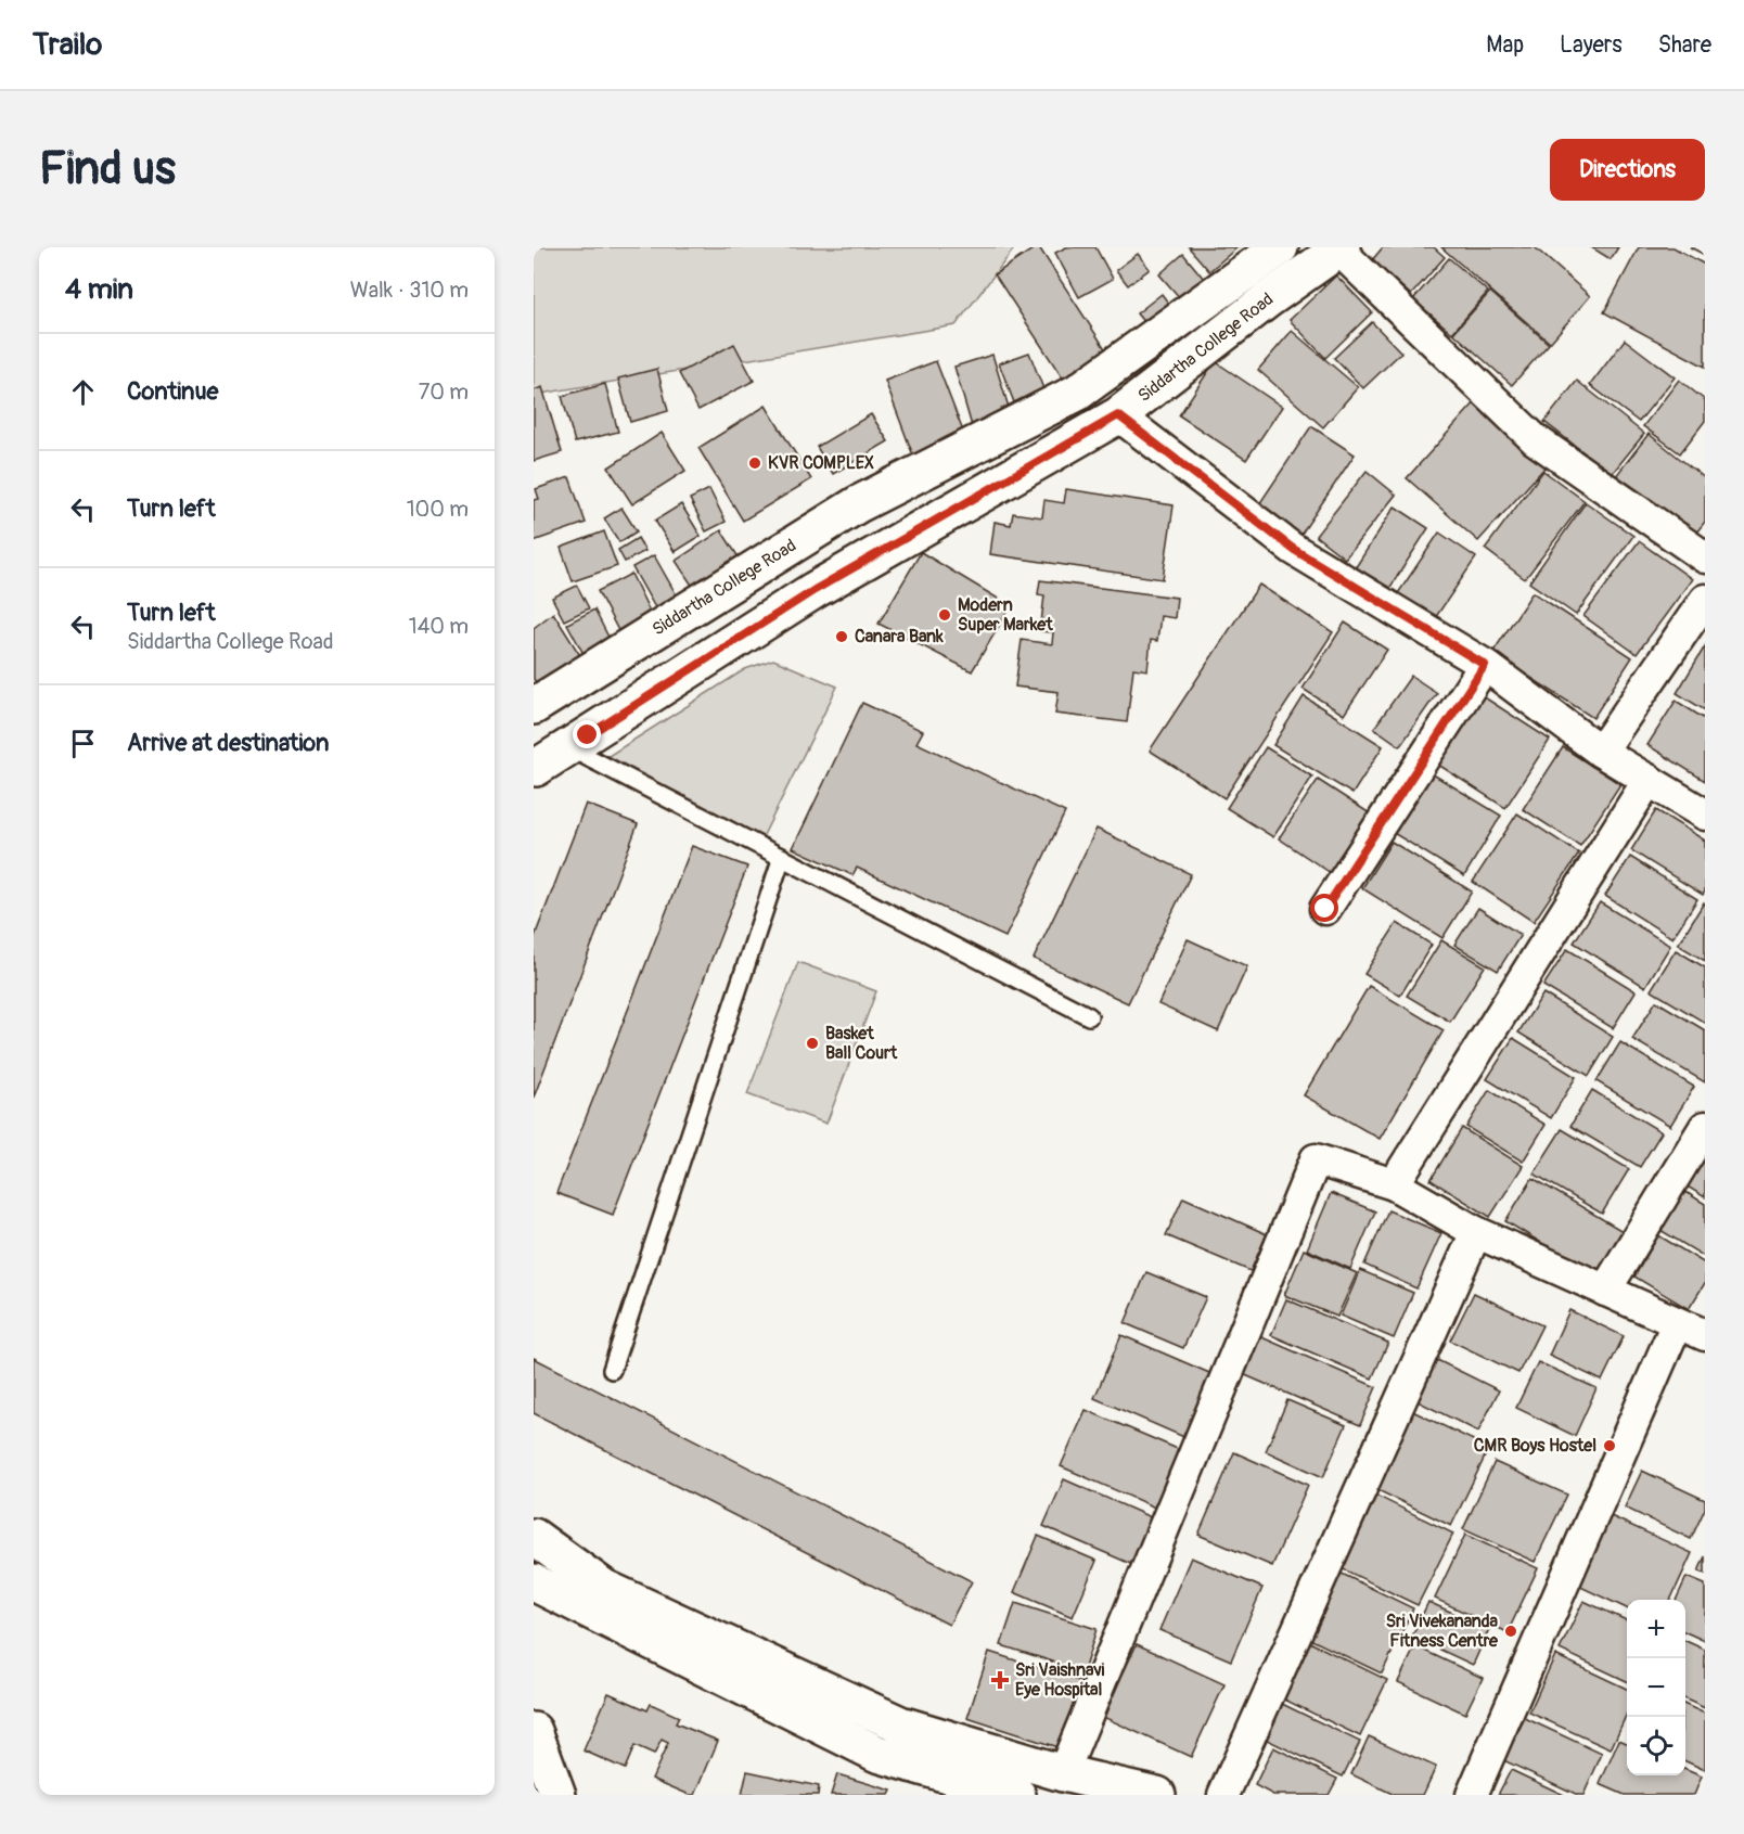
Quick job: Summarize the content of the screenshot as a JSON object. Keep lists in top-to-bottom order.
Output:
{
  "streets": {
    "street": ["Siddartha College Road"]
  },
  "places": {
    "other": [
      "KVR COMPLEX",
      "Modern Super Market",
      "Canara Bank",
      "Basket Ball Court",
      "CMR Boys Hostel",
      "Sri Vivekananda Fitness Centre"
    ],
    "health": ["Sri Vaishnavi Eye Hospital"]
  },
  "page": {
    "header": "Trailo",
    "nav": ["Map", "Layers", "Share"],
    "buttons": "Directions",
    "title": "Find us",
    "heading": ["4 min", "Walk · 310 m"],
    "list": [
      ["Continue", "70 m"],
      ["Turn left", "100 m"],
      ["Turn left", "Siddartha College Road", "140 m"],
      "Arrive at destination"
    ],
    "map_buttons": ["+", "−"]
  }
}
